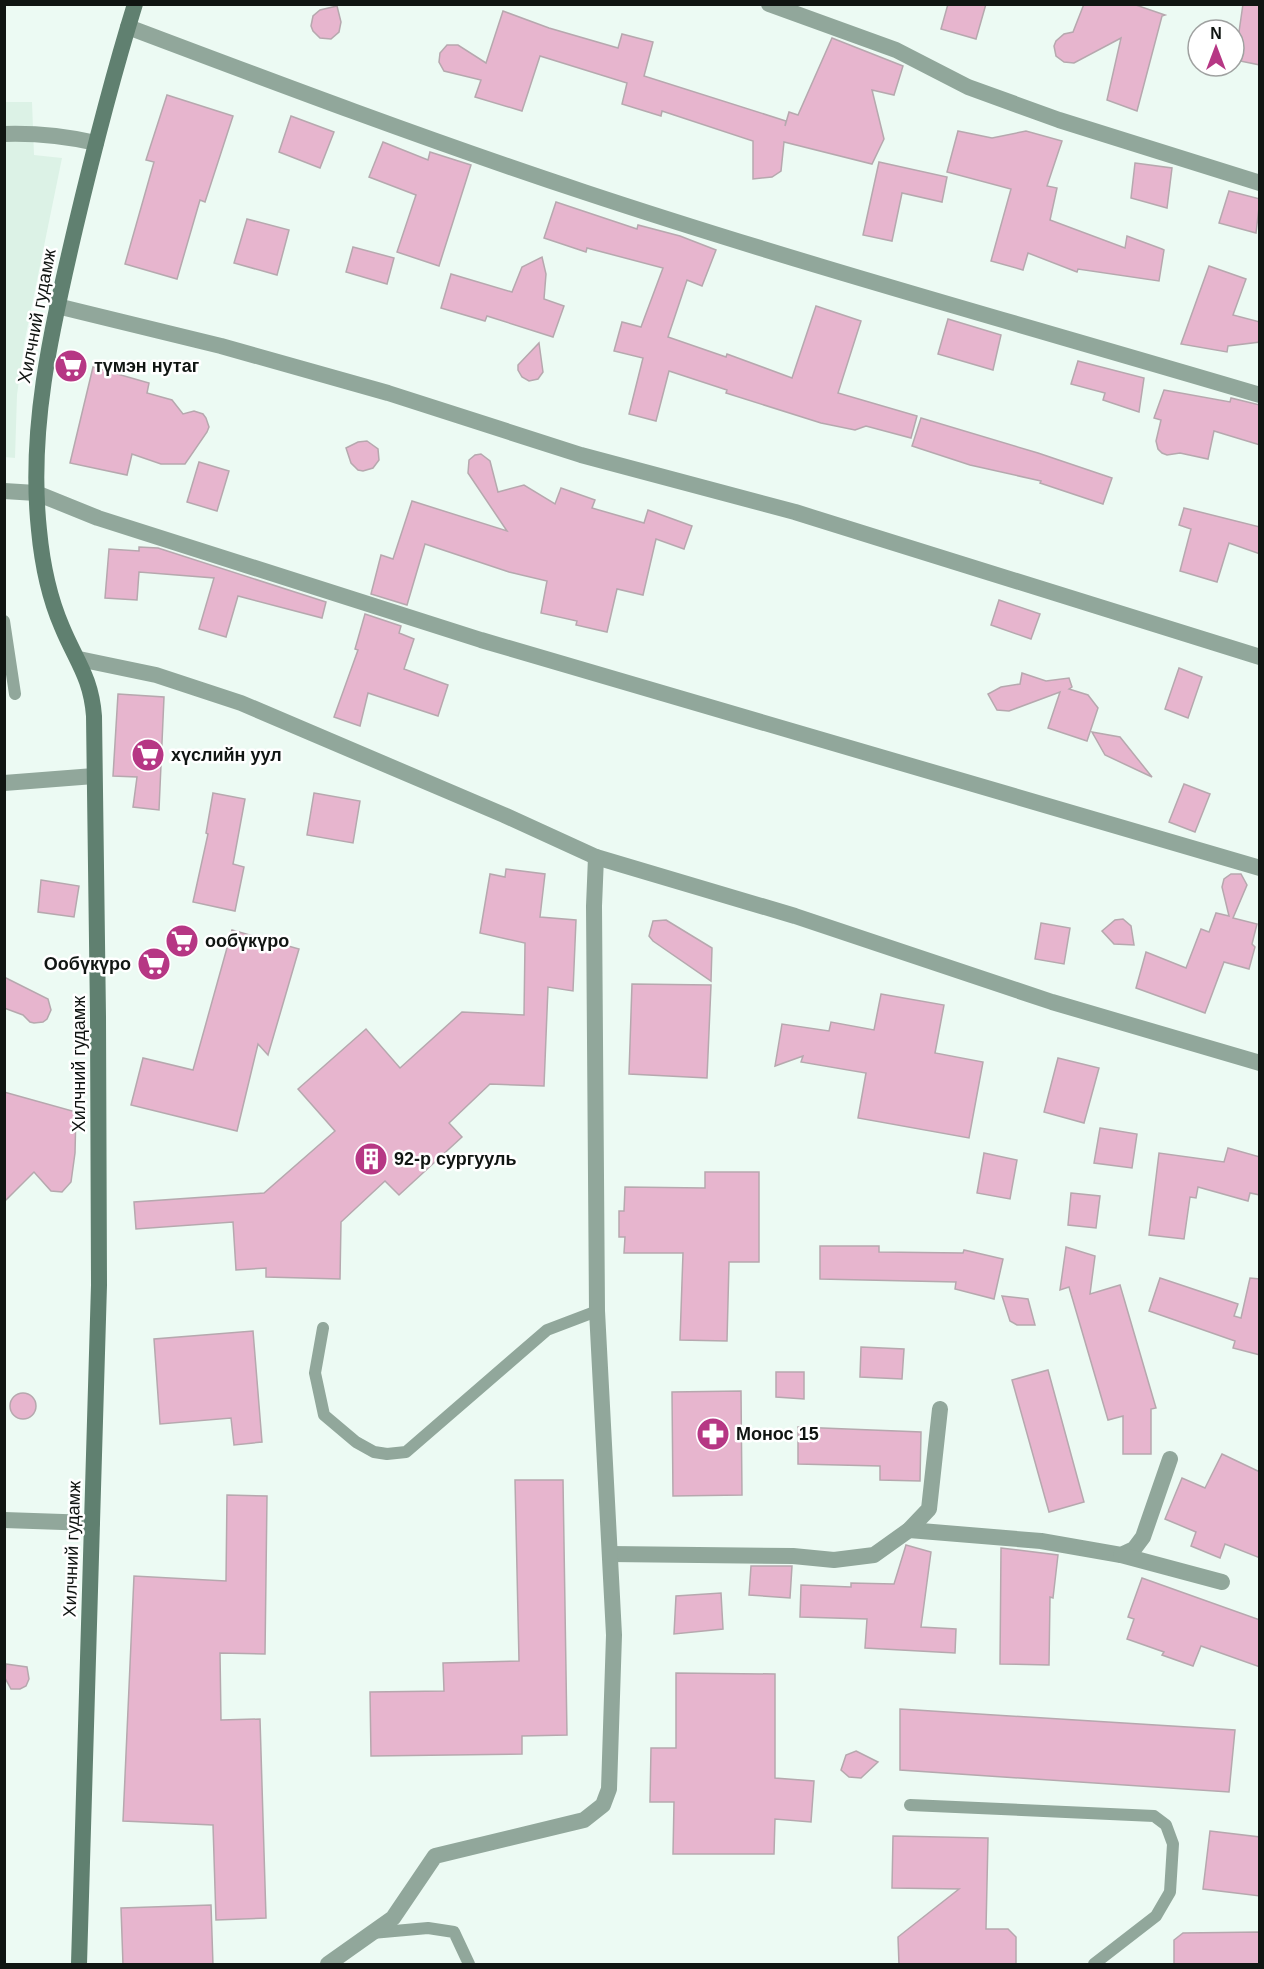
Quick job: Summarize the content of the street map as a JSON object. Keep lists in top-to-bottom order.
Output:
{
  "streets": {
    "main road": ["Хилчний гудамж"]
  },
  "places": {
    "supermarket": [
      "түмэн нутаг",
      "хүслийн уул",
      "ообүкүро",
      "Ообүкүро"
    ],
    "building": ["92-р сургууль"],
    "pharmacy": ["Монос 15"]
  },
  "north": "top"
}
